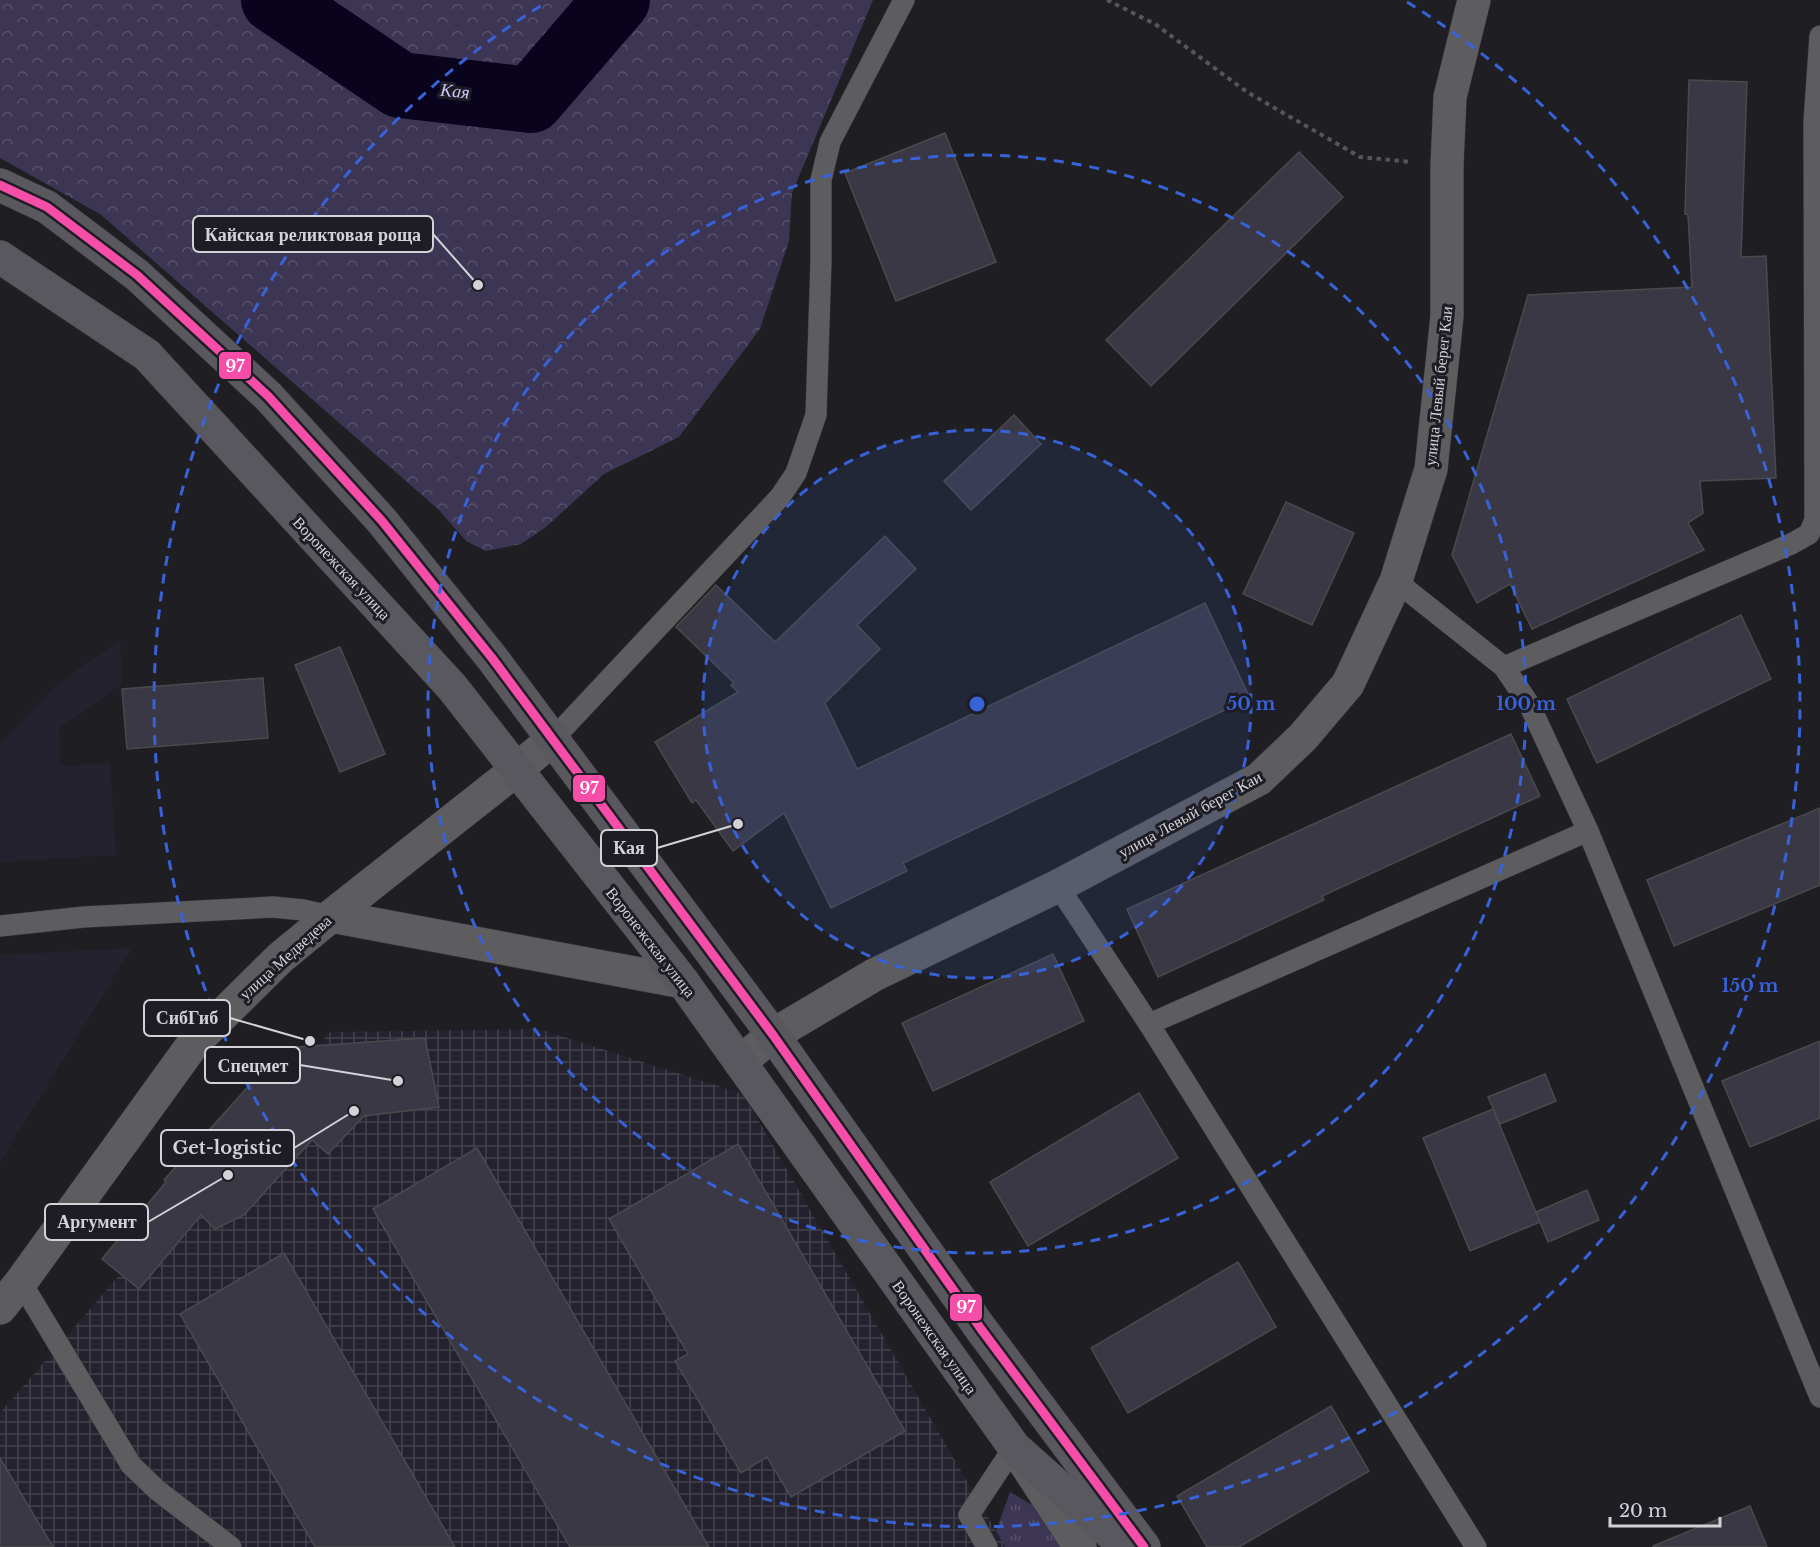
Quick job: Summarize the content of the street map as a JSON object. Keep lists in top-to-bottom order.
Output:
{
  "streets": {
    "main road": ["Воронежская улица"],
    "street": ["улица Левый берег Каи", "улица Медведева"]
  },
  "crossings": [
    ["улица Левый берег Каи", "Воронежская улица"],
    ["Воронежская улица", "улица Медведева"]
  ],
  "water": ["Кая"],
  "places": [
    "Кайская реликтовая роща",
    "Кая",
    "СибГиб",
    "Спецмет",
    "Get-logistic",
    "Аргумент"
  ],
  "lines": ["transit line 97"],
  "scale_bar": "20 m",
  "rings": ["50 m", "100 m", "150 m"]
}
